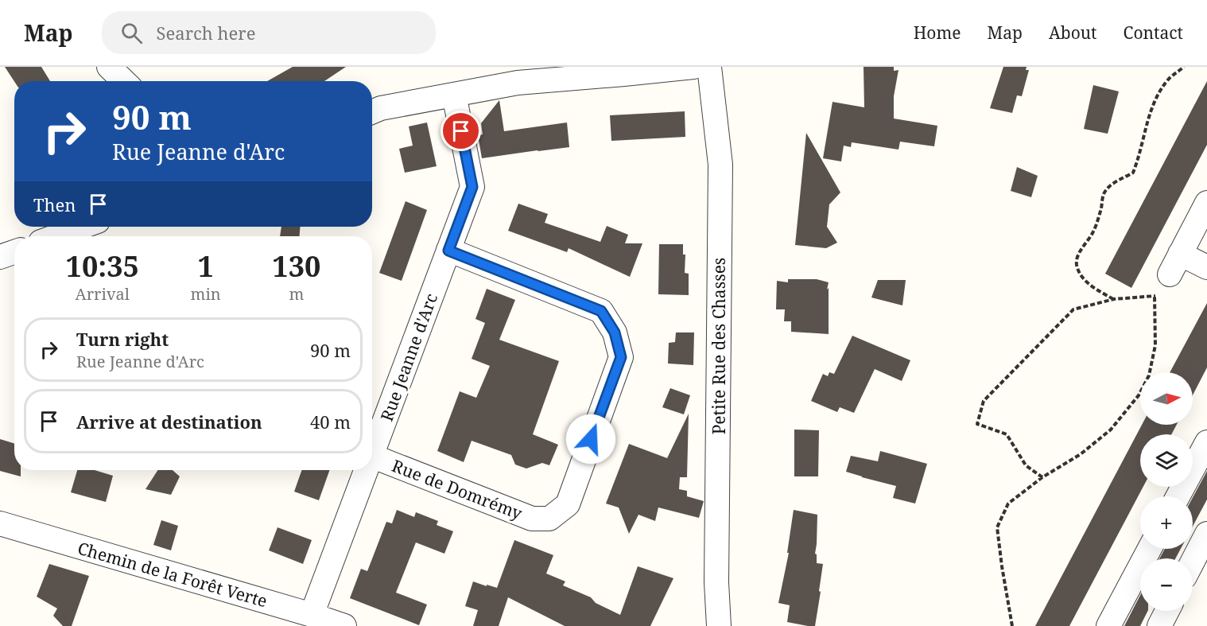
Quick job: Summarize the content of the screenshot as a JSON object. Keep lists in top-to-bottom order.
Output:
{
  "streets": {
    "street": [
      "Petite Rue des Chasses",
      "Rue Jeanne d'Arc",
      "Rue de Domrémy",
      "Chemin de la Forêt Verte"
    ]
  },
  "crossings": [
    ["Rue Jeanne d'Arc", "Rue de Domrémy"],
    ["Rue Jeanne d'Arc", "Chemin de la Forêt Verte"]
  ],
  "north": "right",
  "page": {
    "header": "Map",
    "search": "Search here",
    "nav": [
      "Home",
      "Map",
      "About",
      "Contact"
    ],
    "turn": ["90 m", "Rue Jeanne d'Arc"],
    "then": "Then",
    "eta": [
      "10:35",
      "Arrival",
      "1",
      "min",
      "130",
      "m"
    ],
    "list": [
      {
        "name": "Turn right",
        "note": "Rue Jeanne d'Arc",
        "value": "90 m"
      },
      {
        "name": "Arrive at destination",
        "value": "40 m"
      }
    ],
    "map_buttons": ["+", "−"]
  }
}
